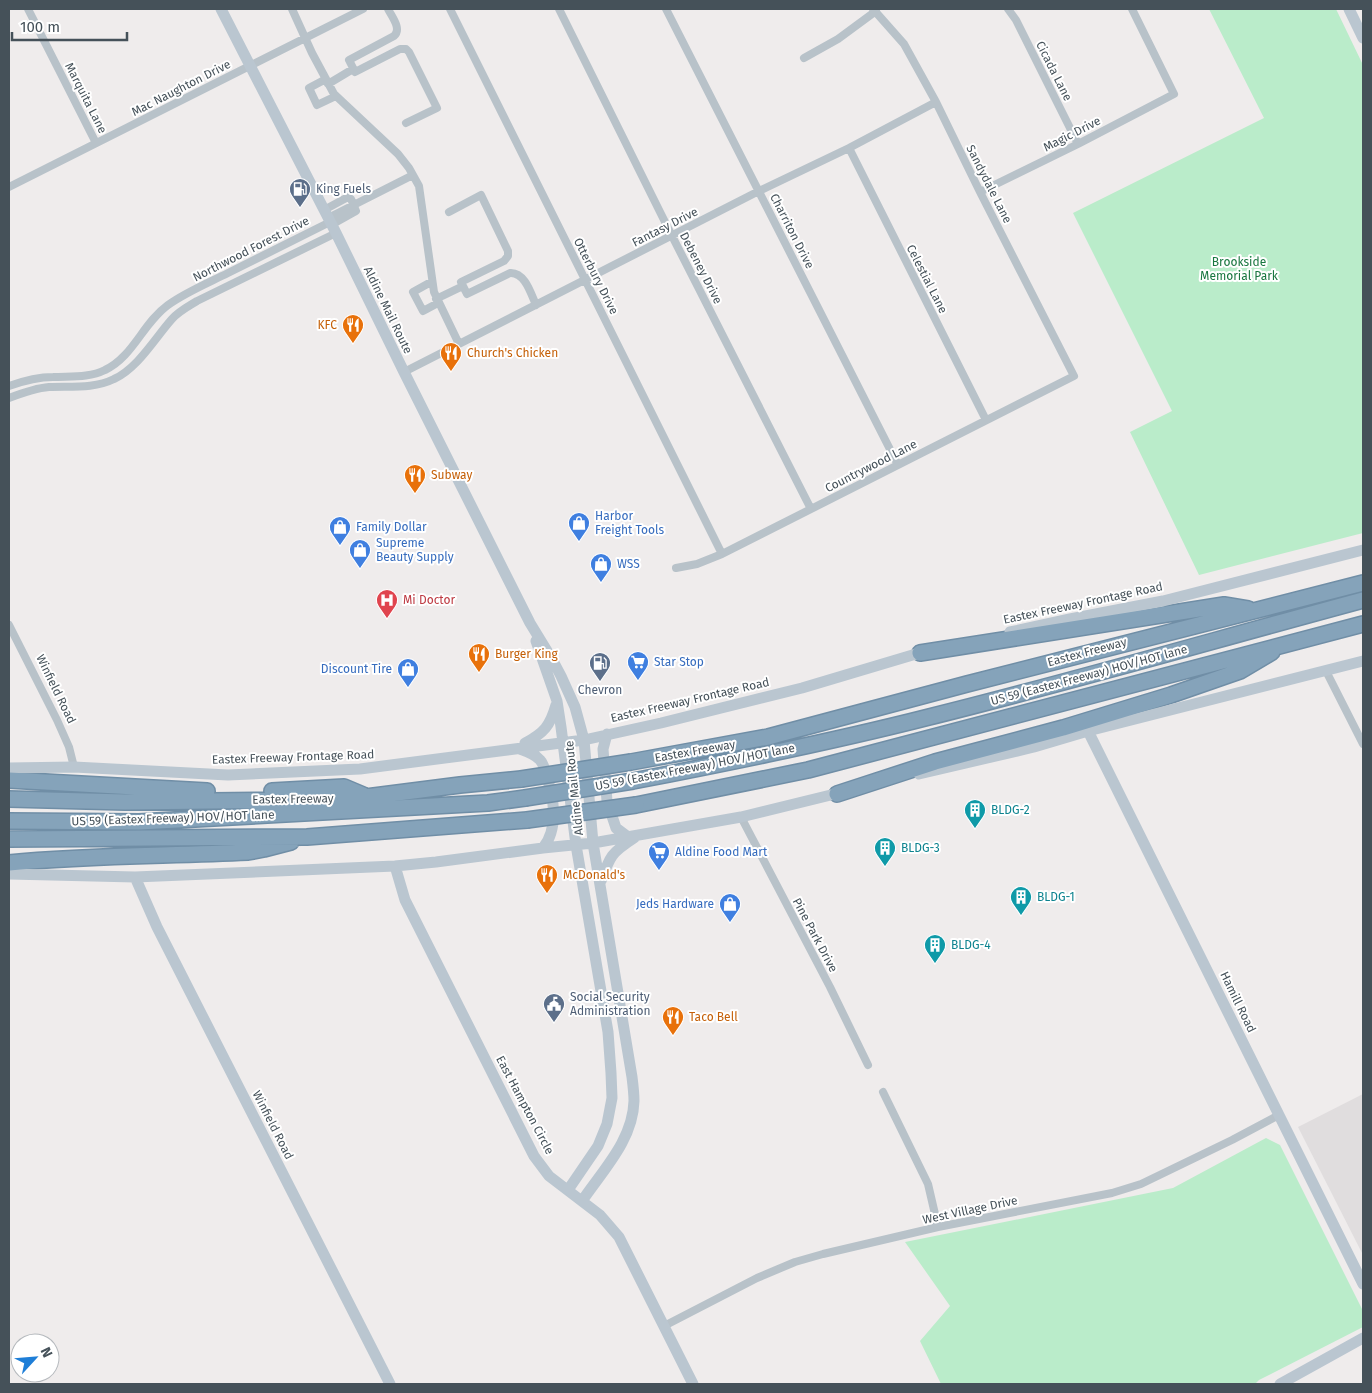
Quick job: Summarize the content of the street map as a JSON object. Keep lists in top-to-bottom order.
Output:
{
  "streets": {
    "highway": ["Eastex Freeway", "US 59 (Eastex Freeway) HOV/HOT lane"],
    "main road": [
      "Aldine Mail Route",
      "Eastex Freeway Frontage Road",
      "Winfield Road",
      "Hamill Road",
      "East Hampton Circle"
    ],
    "street": [
      "Cicada Lane",
      "Mac Naughton Drive",
      "Marquita Lane",
      "Magic Drive",
      "Sandydale Lane",
      "Fantasy Drive",
      "Charriton Drive",
      "Northwood Forest Drive",
      "Debeney Drive",
      "Otterbury Drive",
      "Celestial Lane",
      "Countrywood Lane",
      "Pine Park Drive",
      "West Village Drive"
    ]
  },
  "crossings": [
    ["Cicada Lane", "Magic Drive"],
    ["Mac Naughton Drive", "Marquita Lane"],
    ["Mac Naughton Drive", "Aldine Mail Route"],
    ["Magic Drive", "Sandydale Lane"],
    ["Sandydale Lane", "Fantasy Drive"],
    ["Sandydale Lane", "Countrywood Lane"],
    ["Fantasy Drive", "Charriton Drive"],
    ["Fantasy Drive", "Debeney Drive"],
    ["Fantasy Drive", "Otterbury Drive"],
    ["Fantasy Drive", "Celestial Lane"],
    ["Fantasy Drive", "Aldine Mail Route"],
    ["Charriton Drive", "Countrywood Lane"],
    ["Northwood Forest Drive", "Aldine Mail Route"],
    ["Debeney Drive", "Countrywood Lane"],
    ["Otterbury Drive", "Countrywood Lane"],
    ["Celestial Lane", "Countrywood Lane"],
    ["Aldine Mail Route", "Eastex Freeway Frontage Road"],
    ["Aldine Mail Route", "East Hampton Circle"],
    ["Eastex Freeway Frontage Road", "Winfield Road"],
    ["Hamill Road", "West Village Drive"],
    ["East Hampton Circle", "West Village Drive"]
  ],
  "parks": ["Brookside Memorial Park"],
  "places": {
    "fuel station": ["King Fuels", "Chevron"],
    "restaurant": [
      "KFC",
      "Church's Chicken",
      "Subway",
      "Burger King",
      "McDonald's",
      "Taco Bell"
    ],
    "shop": [
      "Harbor Freight Tools",
      "Family Dollar",
      "Supreme Beauty Supply",
      "WSS",
      "Discount Tire",
      "Jeds Hardware"
    ],
    "hospital": ["Mi Doctor"],
    "supermarket": ["Star Stop", "Aldine Food Mart"],
    "building": [
      "BLDG-2",
      "BLDG-3",
      "BLDG-1",
      "BLDG-4"
    ],
    "public building": ["Social Security Administration"]
  },
  "scale_bar": "100 m",
  "north": "top right"
}
